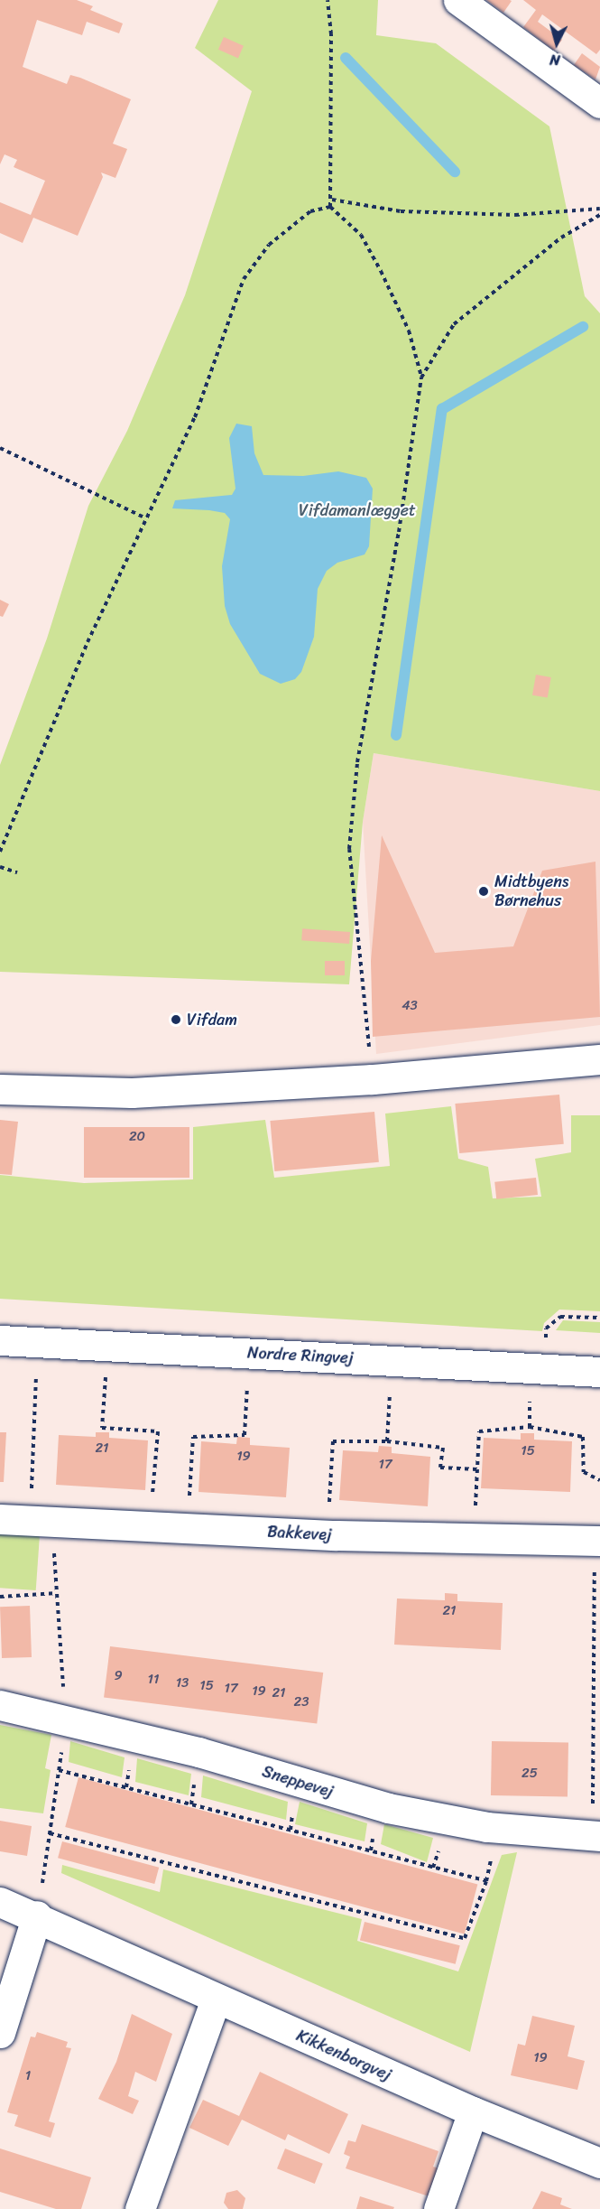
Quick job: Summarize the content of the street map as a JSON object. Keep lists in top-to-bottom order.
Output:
{
  "streets": {
    "street": [
      "Nordre Ringvej",
      "Bakkevej",
      "Sneppevej",
      "Kikkenborgvej"
    ]
  },
  "parks": ["Vifdamanlægget"],
  "places": ["Midtbyens Børnehus", "Vifdam"],
  "house_numbers": [
    "43",
    "20",
    "21",
    "15",
    "19",
    "17",
    "21",
    "9",
    "11",
    "13",
    "15",
    "17",
    "19",
    "21",
    "23",
    "25",
    "19",
    "1"
  ],
  "north": "bottom"
}
